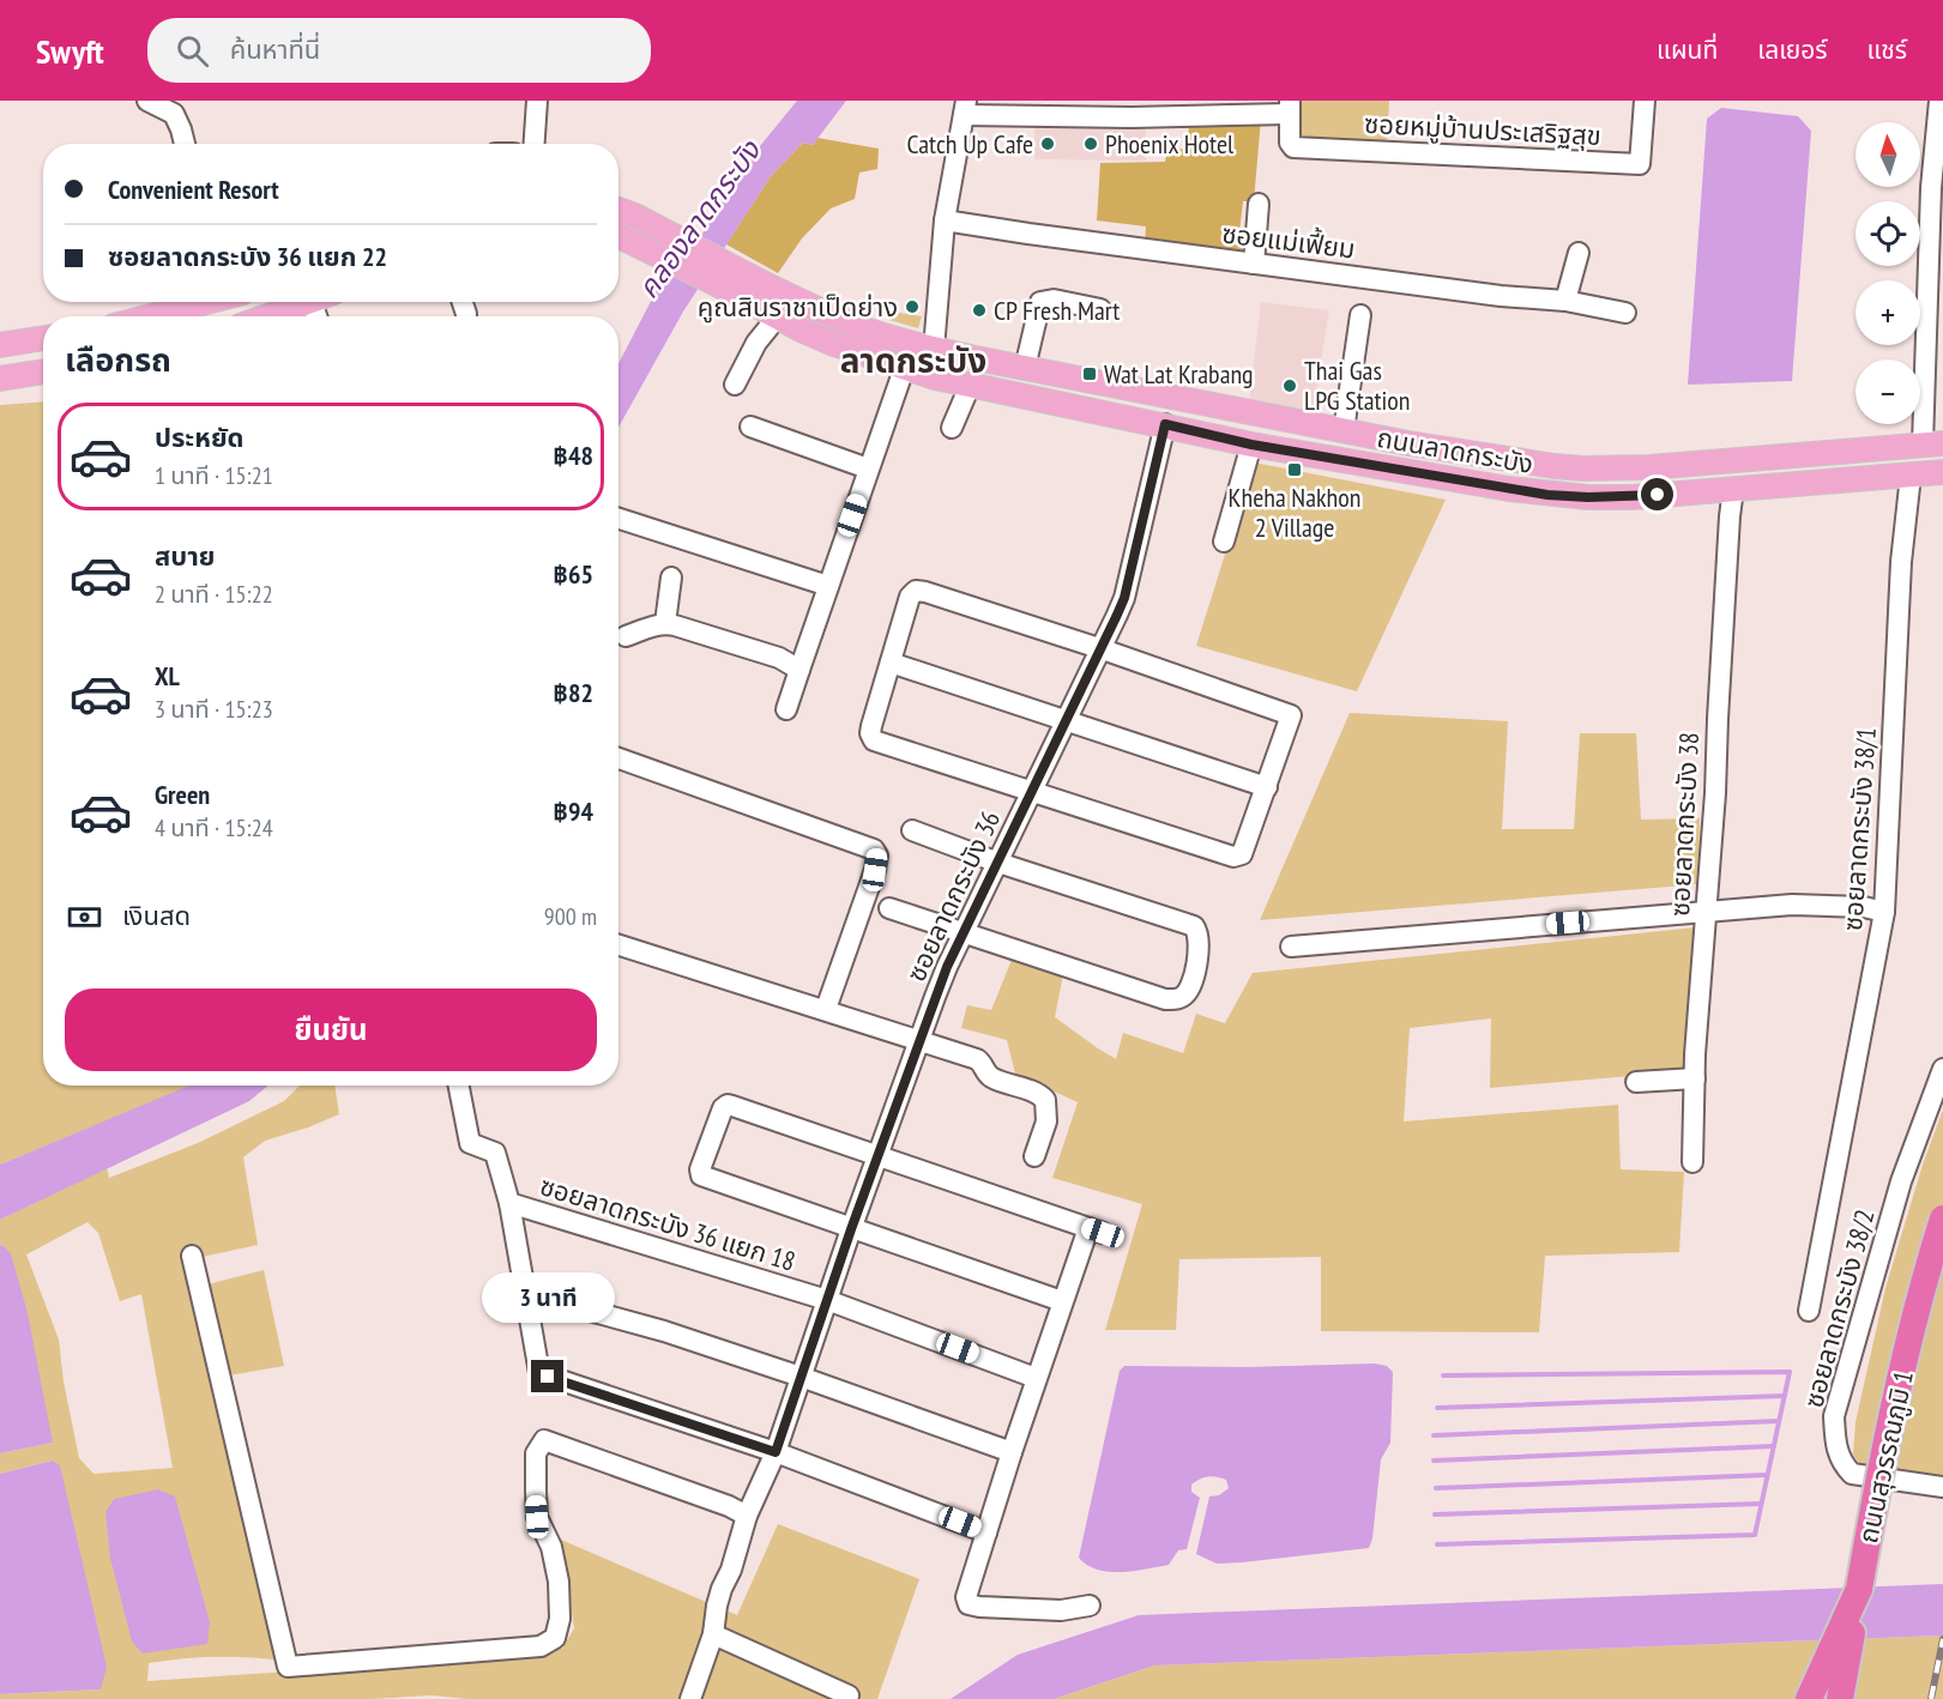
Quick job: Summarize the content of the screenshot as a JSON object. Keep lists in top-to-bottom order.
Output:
{
  "streets": {
    "highway": ["ถนนสุวรรณภูมิ 1"],
    "main road": ["ถนนลาดกระบัง"],
    "street": [
      "ซอยหมู่บ้านประเสริฐสุข",
      "ซอยแม่เฟี้ยม",
      "ซอยลาดกระบัง 38",
      "ซอยลาดกระบัง 38/1",
      "ซอยลาดกระบัง 36",
      "ซอยลาดกระบัง 36 แยก 18",
      "ซอยลาดกระบัง 38/2"
    ]
  },
  "crossings": [
    ["ถนนลาดกระบัง", "ซอยลาดกระบัง 38"],
    ["ถนนลาดกระบัง", "ซอยลาดกระบัง 38/1"],
    ["ถนนลาดกระบัง", "ซอยลาดกระบัง 36"],
    ["ซอยลาดกระบัง 36", "ซอยลาดกระบัง 36 แยก 18"]
  ],
  "districts": ["ลาดกระบัง"],
  "water": ["คลองลาดกระบัง"],
  "places": {
    "other": [
      "Catch Up Cafe",
      "Phoenix Hotel",
      "คูณสินราชาเป็ดย่าง",
      "CP Fresh Mart",
      "Thai Gas LPG Station"
    ],
    "transit": ["Wat Lat Krabang", "Kheha Nakhon 2 Village"]
  },
  "north": "top",
  "page": {
    "header": "Swyft",
    "search": "ค้นหาที่นี่",
    "nav": ["แผนที่", "เลเยอร์", "แชร์"],
    "map_buttons": ["+", "−"],
    "banner": ["Convenient Resort", "ซอยลาดกระบัง 36 แยก 22"],
    "heading": "เลือกรถ",
    "list": [
      {
        "name": "ประหยัด",
        "note": "1 นาที · 15:21",
        "value": "฿48"
      },
      {
        "name": "สบาย",
        "note": "2 นาที · 15:22",
        "value": "฿65"
      },
      {
        "name": "XL",
        "note": "3 นาที · 15:23",
        "value": "฿82"
      },
      {
        "name": "Green",
        "note": "4 นาที · 15:24",
        "value": "฿94"
      }
    ],
    "pay": ["เงินสด", "900 m"],
    "buttons": "ยืนยัน",
    "bubble": "3 นาที"
  }
}
